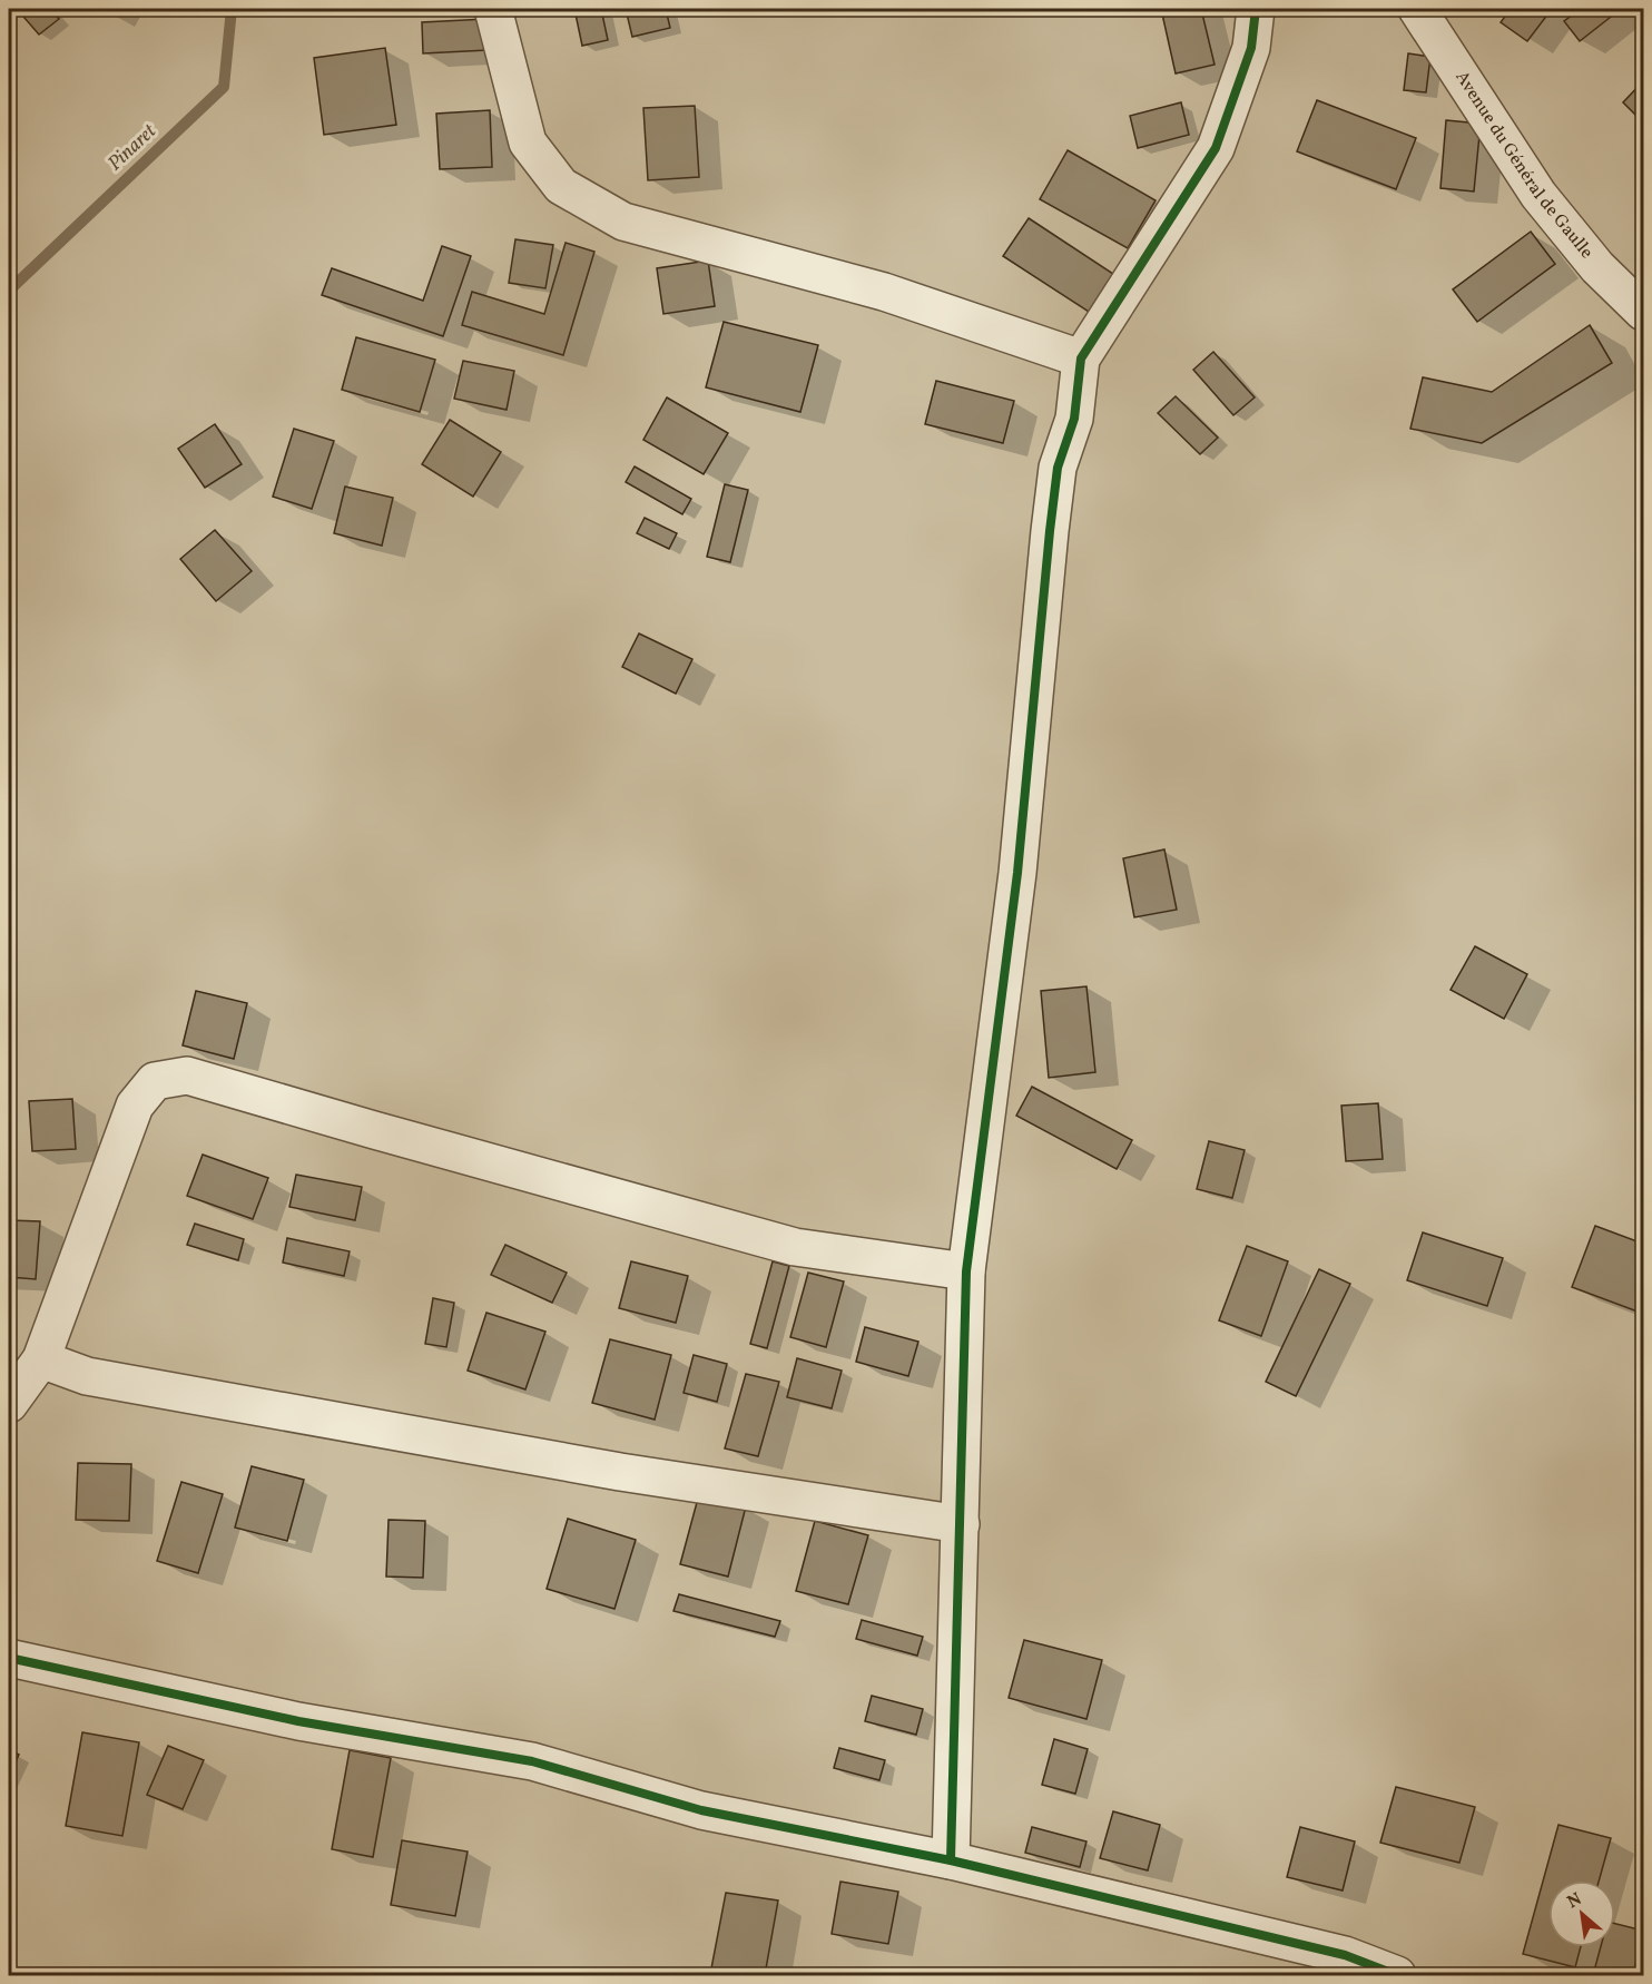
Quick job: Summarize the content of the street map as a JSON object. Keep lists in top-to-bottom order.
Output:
{
  "streets": {
    "street": ["Avenue du Général de Gaulle"]
  },
  "water": ["Pinaret"],
  "north": "top left"
}
